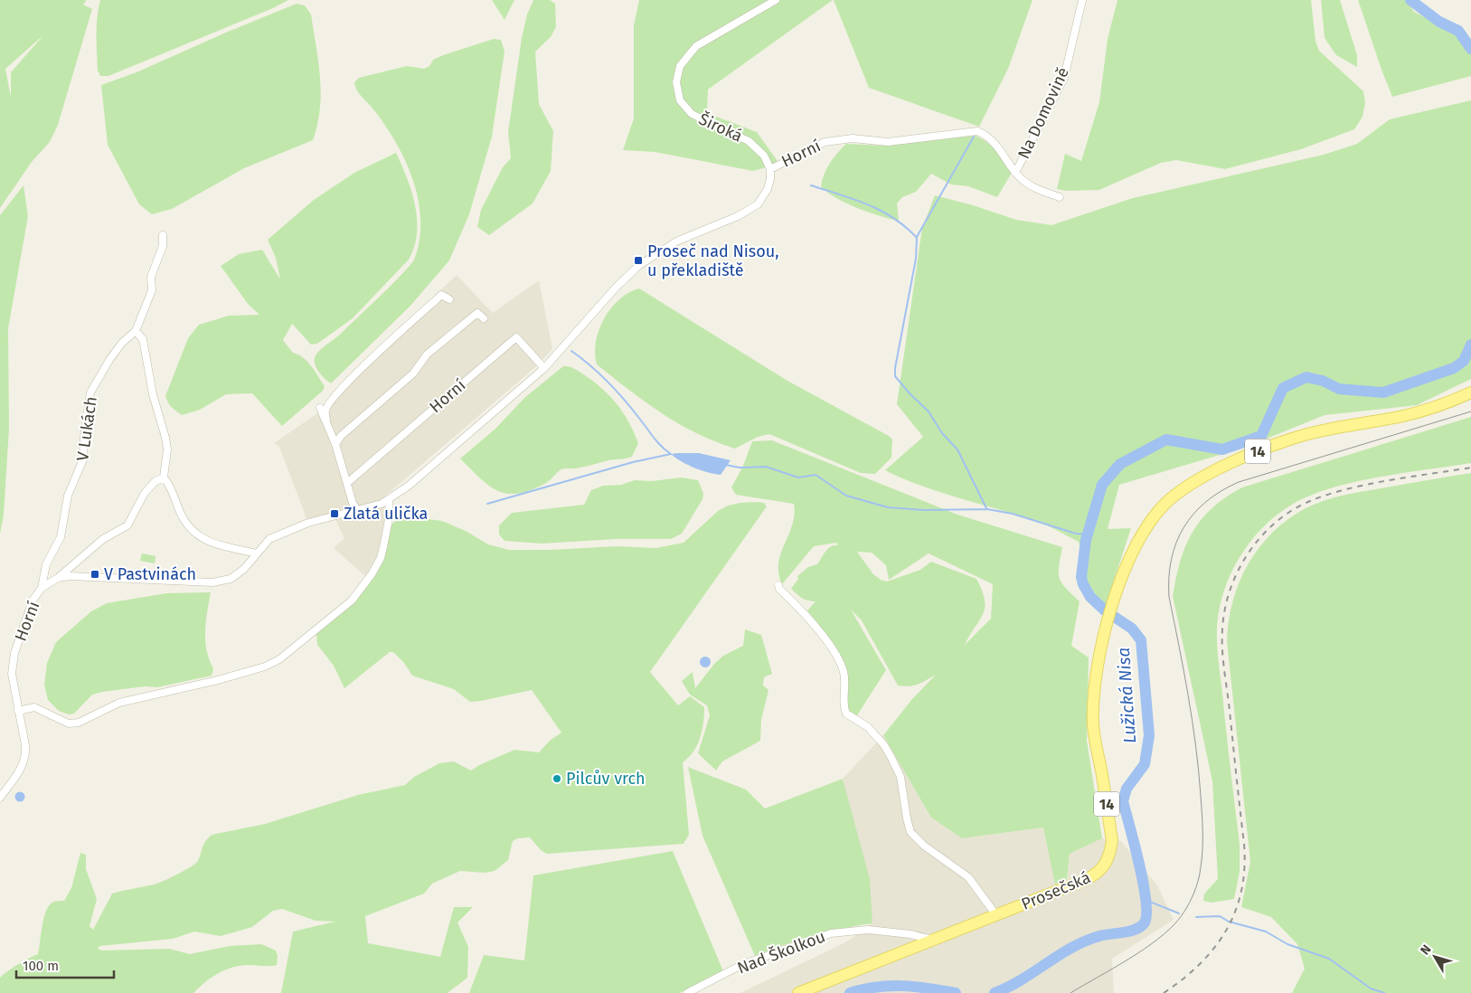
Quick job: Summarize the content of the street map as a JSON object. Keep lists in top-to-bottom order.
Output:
{
  "streets": {
    "main road": ["14", "Prosečská"],
    "street": [
      "Na Domovině",
      "Široká",
      "Horní",
      "V Lukách",
      "Nad Školkou"
    ]
  },
  "crossings": [
    ["Na Domovině", "Horní"],
    ["Široká", "Horní"],
    ["Horní", "V Lukách"],
    ["Prosečská", "Nad Školkou"]
  ],
  "water": ["Lužická Nisa"],
  "places": {
    "transit": ["Proseč nad Nisou, u překladiště", "Zlatá ulička", "V Pastvinách"],
    "other": ["Pilcův vrch"]
  },
  "scale_bar": "100 m",
  "north": "top left"
}
